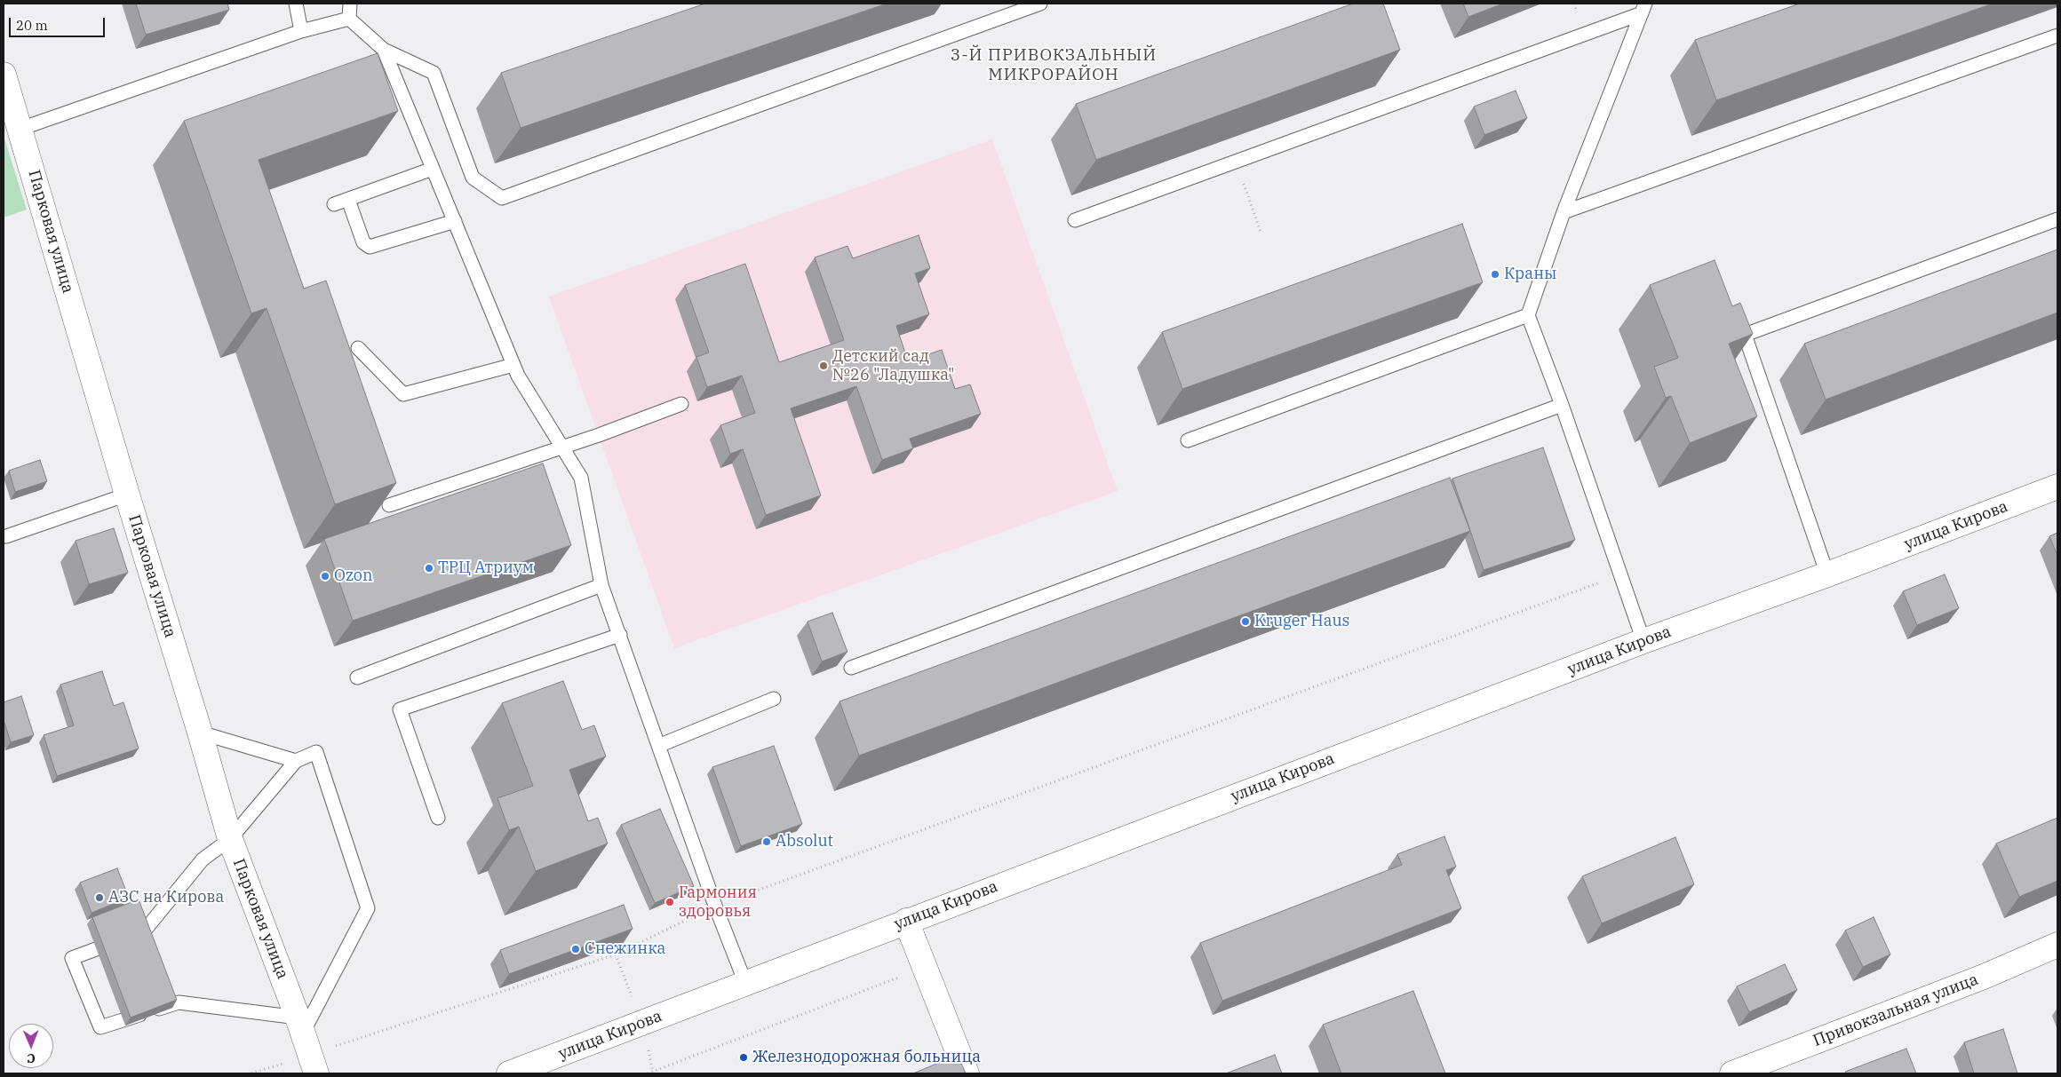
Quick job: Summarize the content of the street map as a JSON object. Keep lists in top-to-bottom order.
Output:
{
  "streets": {
    "main road": ["Парковая улица", "улица Кирова", "Привокзальная улица"]
  },
  "districts": ["3-Й ПРИВОКЗАЛЬНЫЙ МИКРОРАЙОН"],
  "places": [
    "Краны",
    "Детский сад №26 \"Ладушка\"",
    "ТРЦ Атриум",
    "Ozon",
    "Kruger Haus",
    "Absolut",
    "АЗС на Кирова",
    "Гармония здоровья",
    "Снежинка",
    "Железнодорожная больница"
  ],
  "scale_bar": "20 m",
  "north": "bottom"
}
